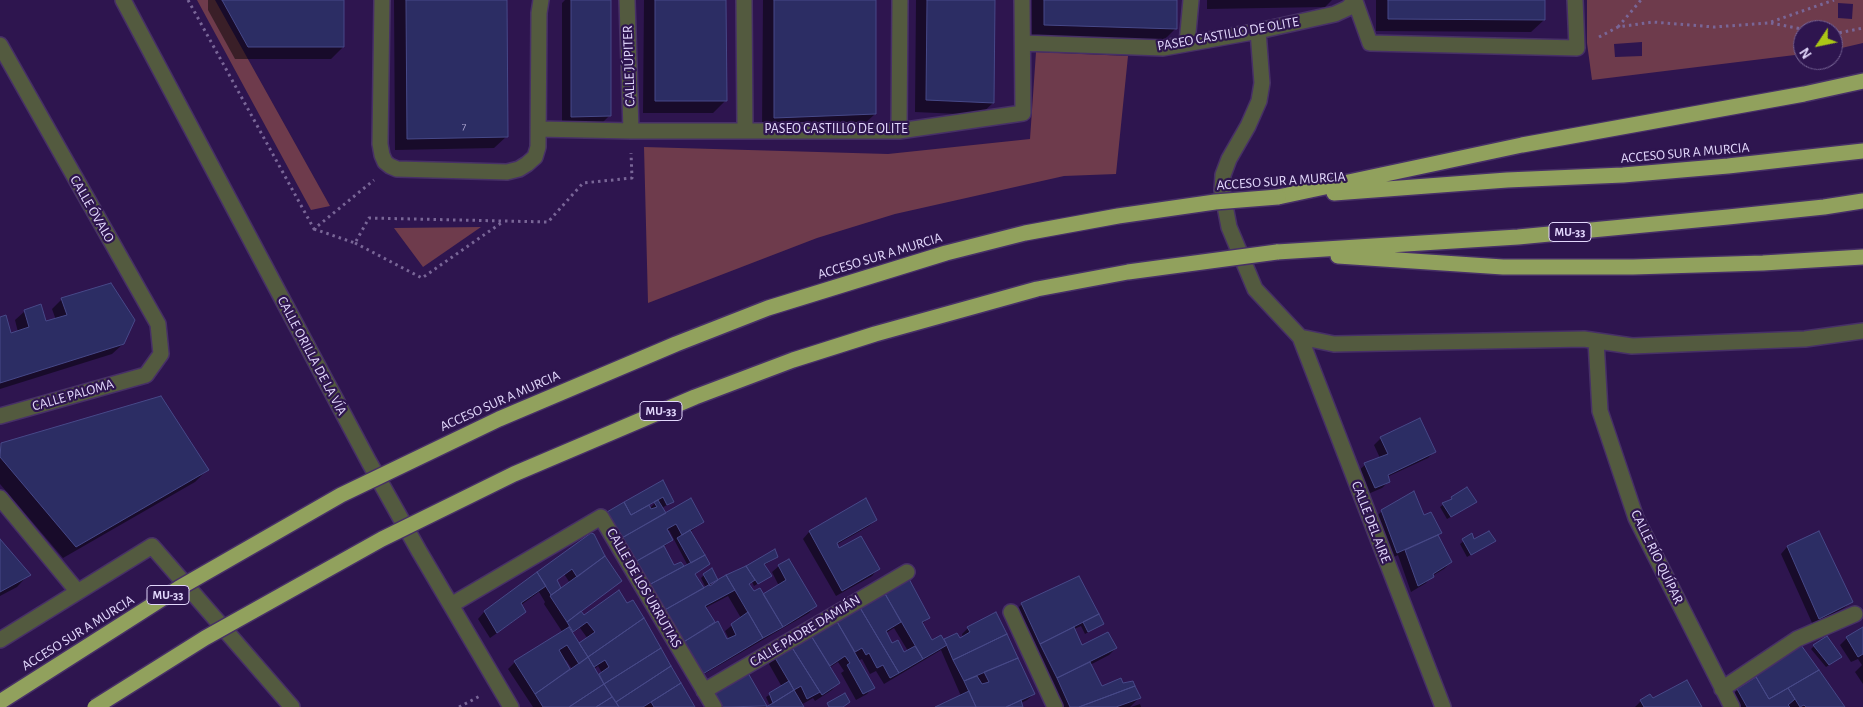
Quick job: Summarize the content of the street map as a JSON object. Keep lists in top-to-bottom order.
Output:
{
  "streets": {
    "highway": ["ACCESO SUR A MURCIA", "MU-33"],
    "street": [
      "PASEO CASTILLO DE OLITE",
      "CALLE JÚPITER",
      "CALLE ÓVALO",
      "CALLE ORILLA DE LA VÍA",
      "CALLE PALOMA",
      "CALLE DEL AIRE",
      "CALLE RÍO QUÍPAR",
      "CALLE DE LOS URRUTIAS",
      "CALLE PADRE DAMIÁN"
    ]
  },
  "crossings": [
    ["PASEO CASTILLO DE OLITE", "CALLE JÚPITER"],
    ["CALLE ÓVALO", "CALLE PALOMA"],
    ["CALLE ORILLA DE LA VÍA", "CALLE DE LOS URRUTIAS"],
    ["CALLE DE LOS URRUTIAS", "CALLE PADRE DAMIÁN"]
  ],
  "house_numbers": ["7"],
  "north": "bottom left"
}
